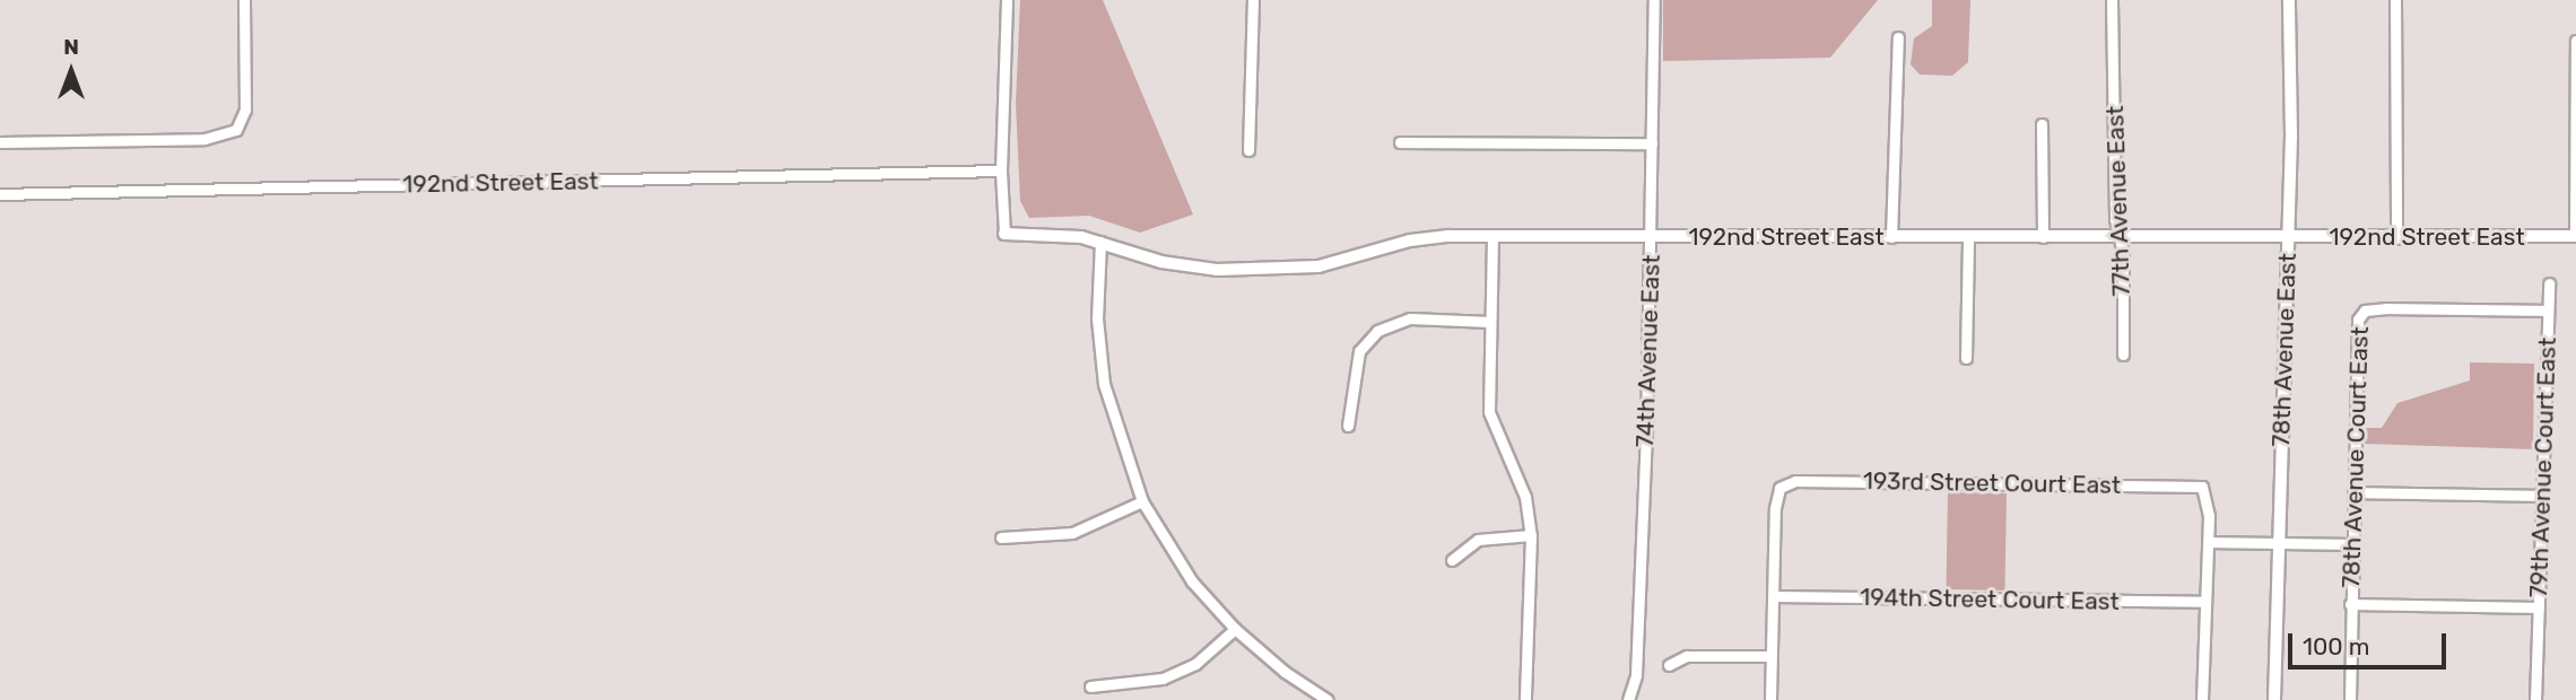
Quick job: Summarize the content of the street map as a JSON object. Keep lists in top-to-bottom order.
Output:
{
  "streets": {
    "street": [
      "192nd Street East",
      "77th Avenue East",
      "78th Avenue East",
      "74th Avenue East",
      "78th Avenue Court East",
      "79th Avenue Court East",
      "193rd Street Court East",
      "194th Street Court East"
    ]
  },
  "crossings": [
    ["192nd Street East", "77th Avenue East"],
    ["192nd Street East", "78th Avenue East"],
    ["192nd Street East", "74th Avenue East"],
    ["78th Avenue Court East", "79th Avenue Court East"],
    ["193rd Street Court East", "194th Street Court East"]
  ],
  "scale_bar": "100 m",
  "north": "top"
}
